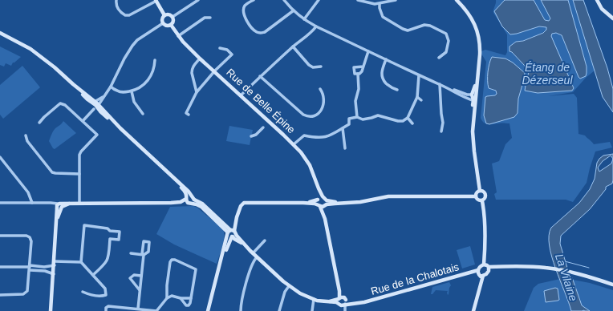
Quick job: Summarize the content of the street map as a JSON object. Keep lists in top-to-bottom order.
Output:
{
  "streets": {
    "street": ["Rue de Belle Épine", "Rue de la Chalotais"]
  },
  "water": ["Étang de Dézerseul", "La Vilaine"]
}
